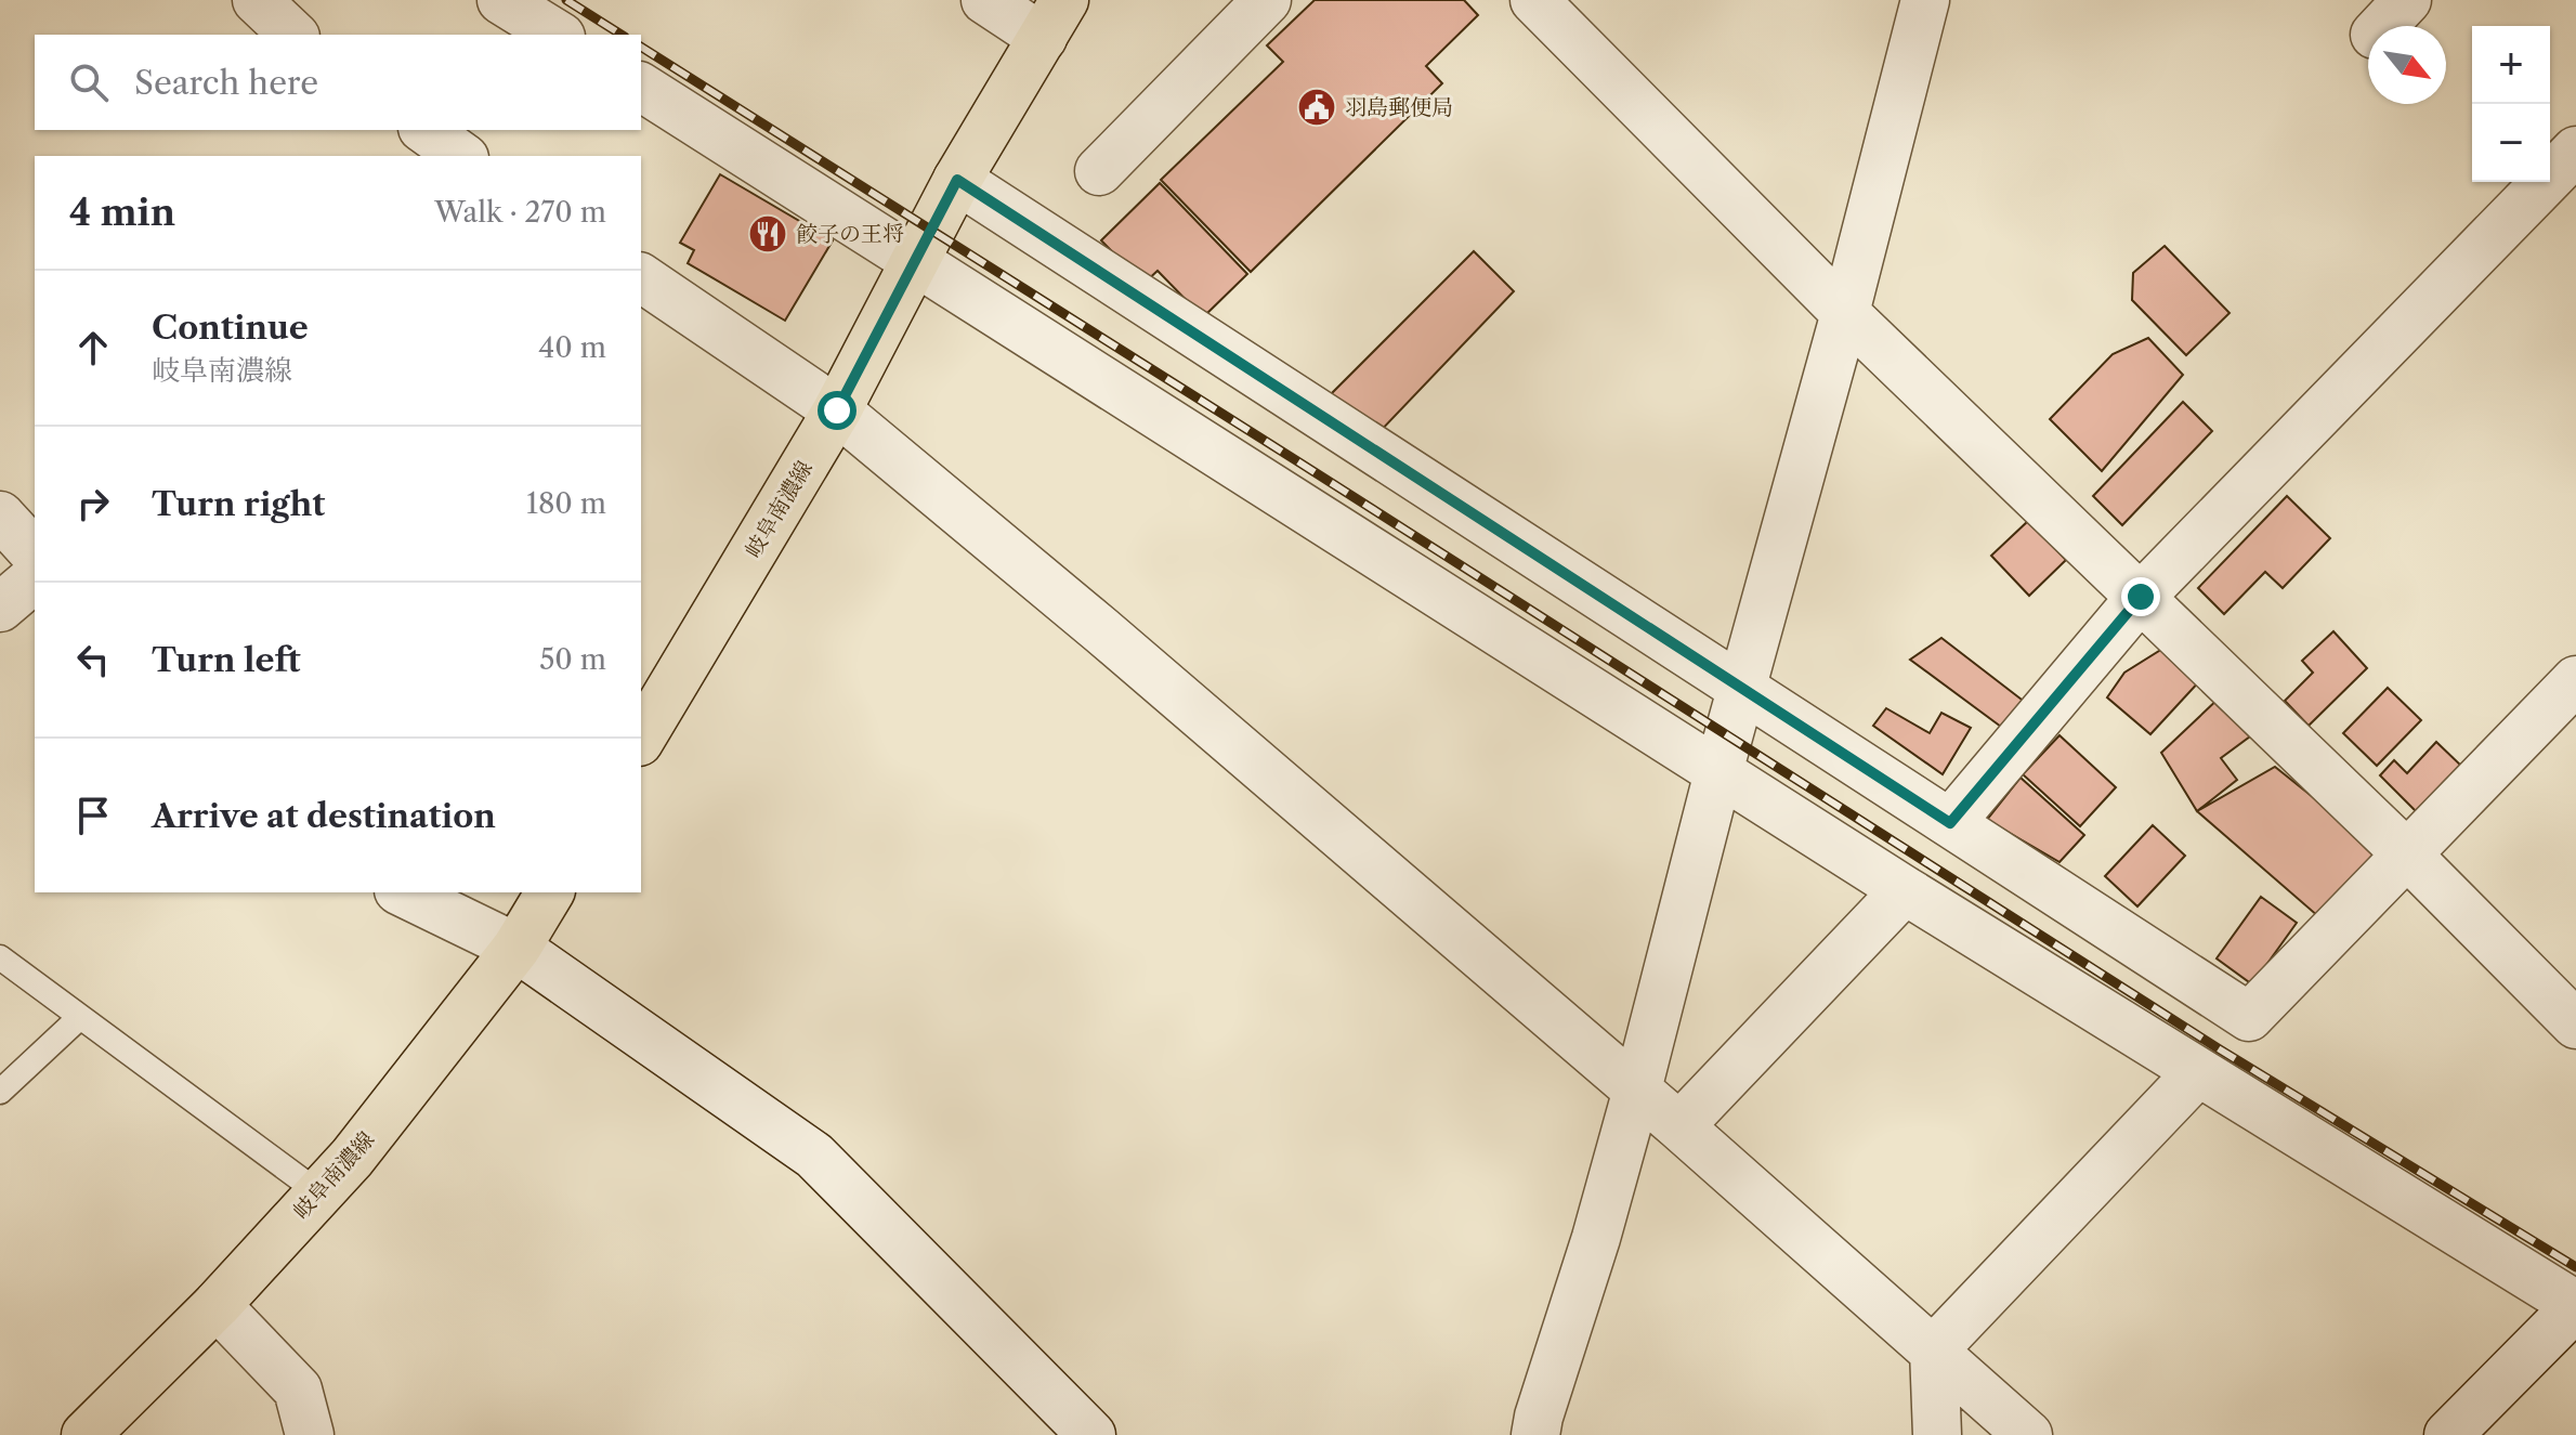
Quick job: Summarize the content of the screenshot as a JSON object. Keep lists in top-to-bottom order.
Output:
{
  "streets": {
    "main road": ["岐阜南濃線"]
  },
  "places": {
    "public building": ["羽島郵便局"],
    "restaurant": ["餃子の王将"]
  },
  "north": "bottom right",
  "page": {
    "map_buttons": ["+", "−"],
    "search": "Search here",
    "heading": ["4 min", "Walk · 270 m"],
    "list": [
      ["Continue", "岐阜南濃線", "40 m"],
      ["Turn right", "180 m"],
      ["Turn left", "50 m"],
      "Arrive at destination"
    ]
  }
}
